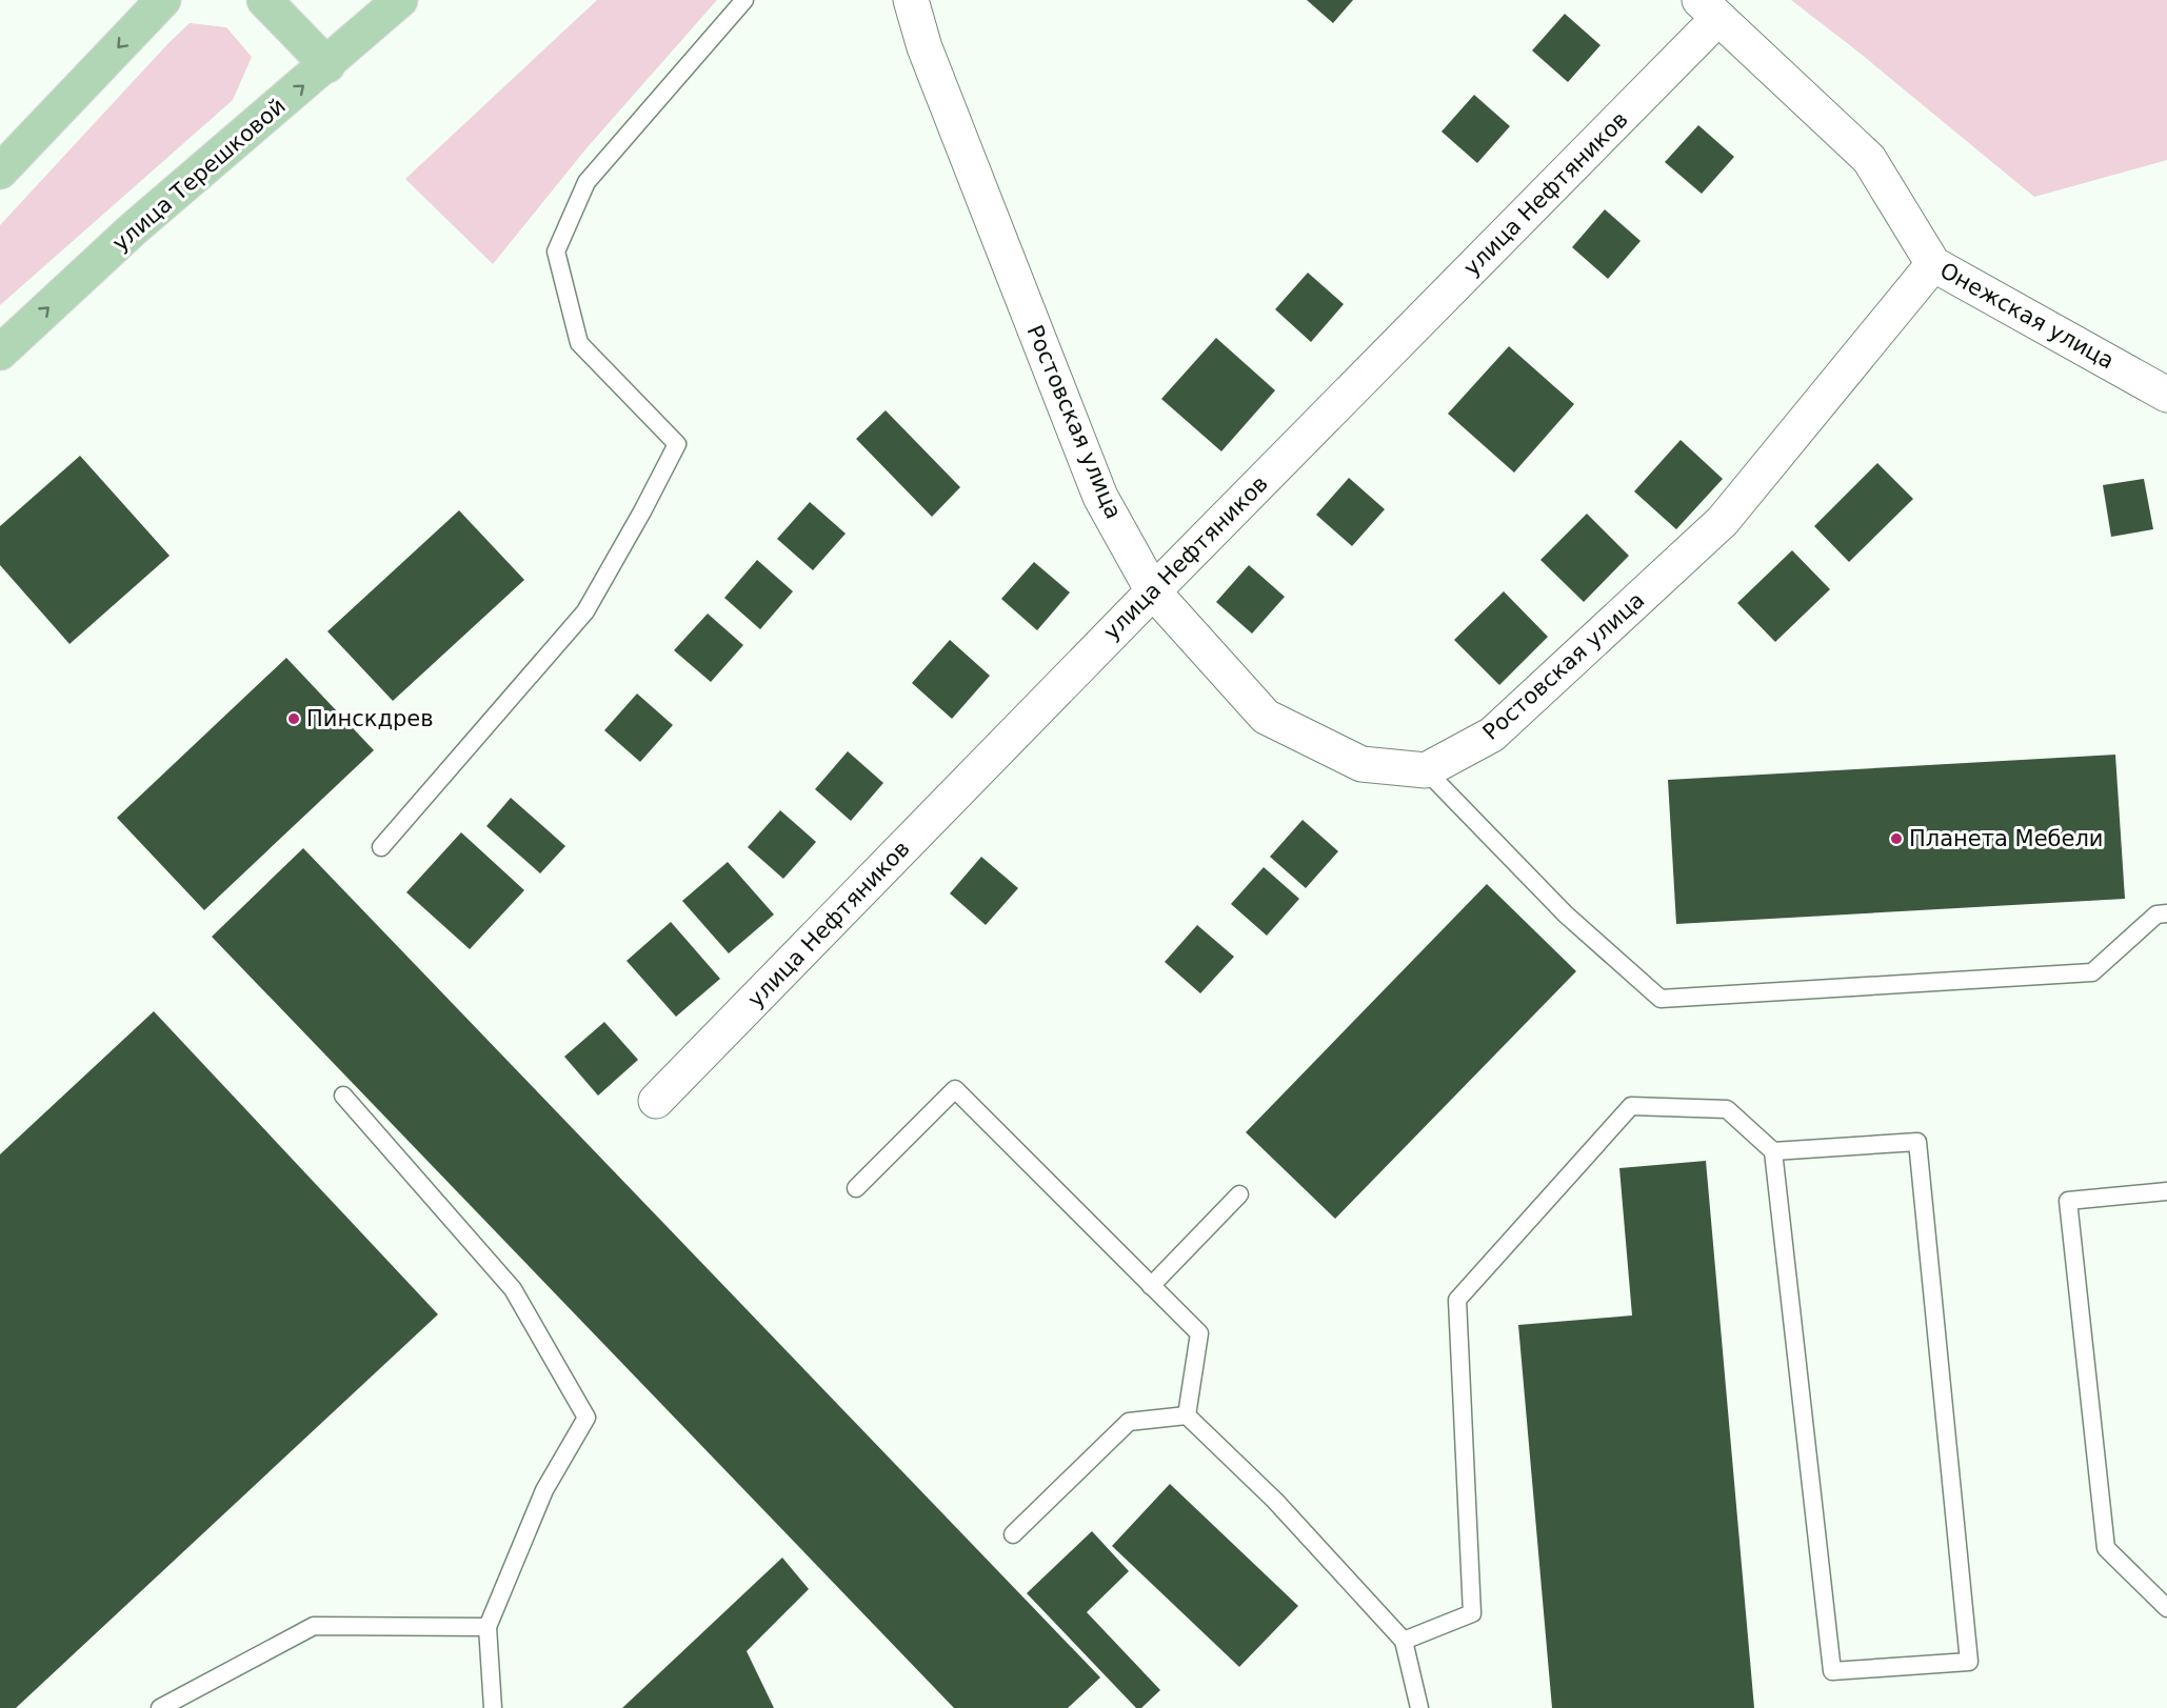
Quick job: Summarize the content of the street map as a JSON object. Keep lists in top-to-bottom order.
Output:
{
  "streets": {
    "main road": ["улица Терешковой"],
    "street": ["улица Нефтяников", "Онежская улица", "Ростовская улица"]
  },
  "crossings": [
    ["улица Нефтяников", "Онежская улица"],
    ["улица Нефтяников", "Ростовская улица"],
    ["Онежская улица", "Ростовская улица"]
  ],
  "places": ["Пинскдрев", "Планета Мебели"]
}
